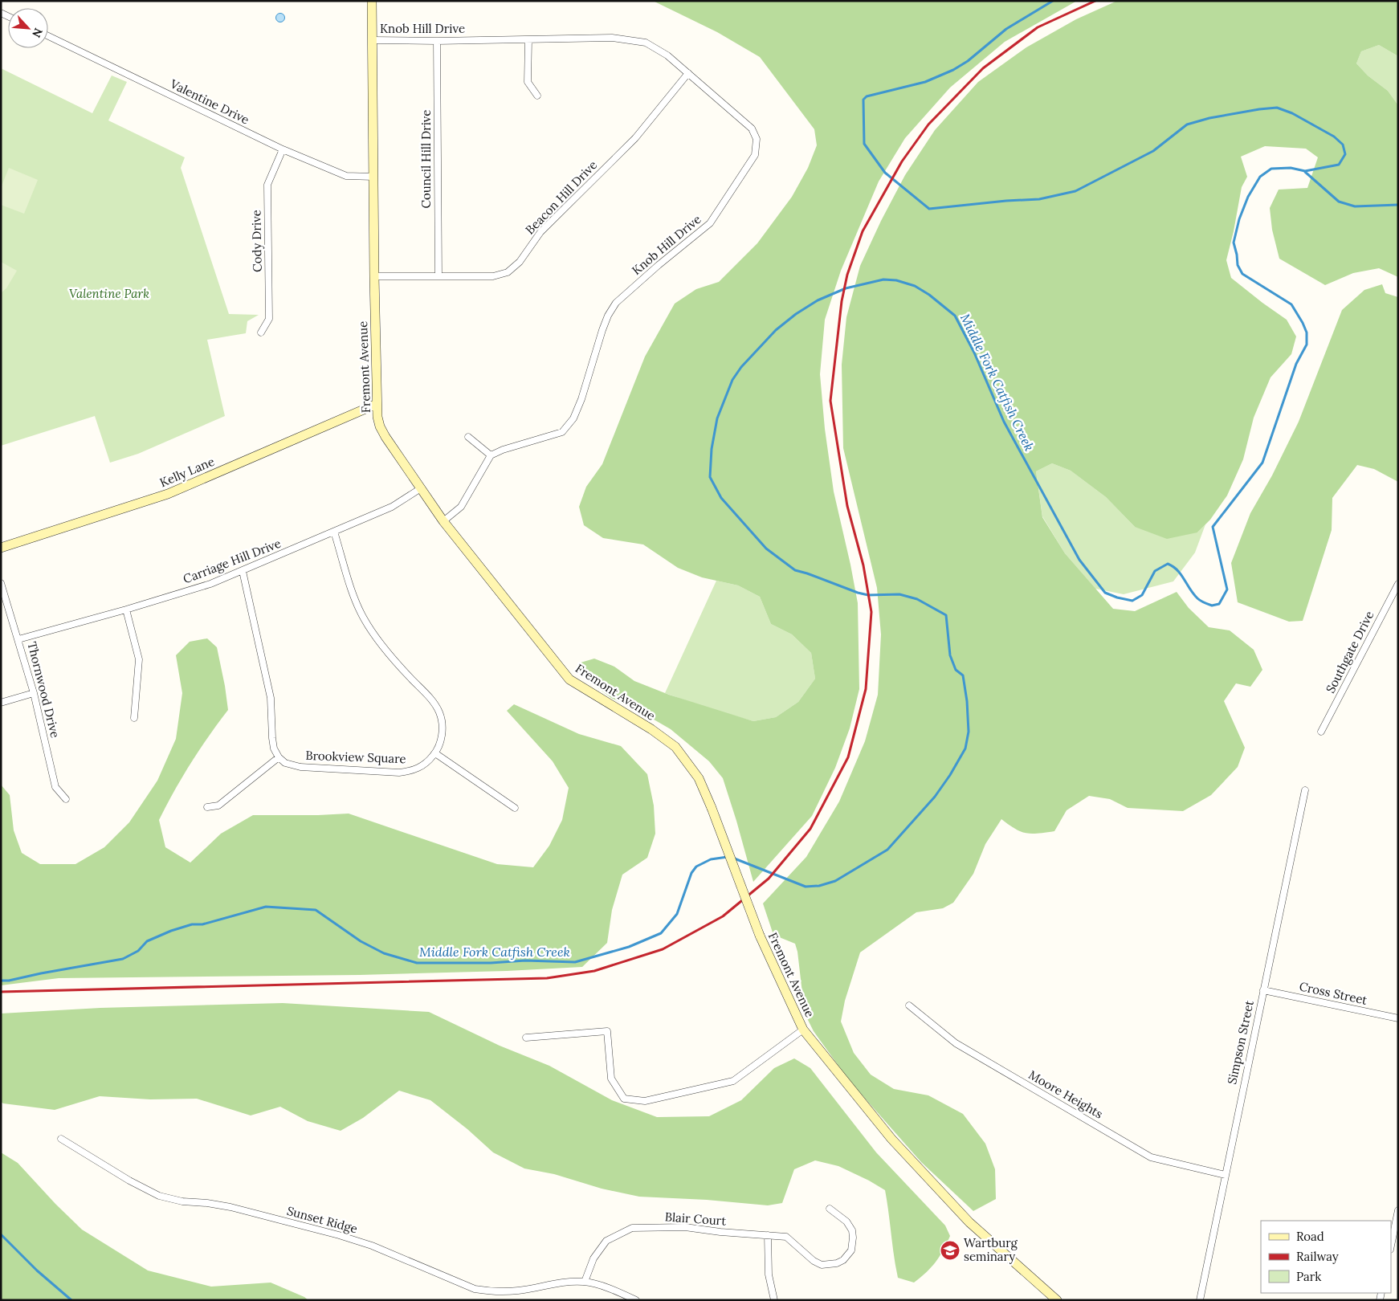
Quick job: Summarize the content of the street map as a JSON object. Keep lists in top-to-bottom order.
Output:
{
  "streets": {
    "main road": ["Fremont Avenue", "Kelly Lane"],
    "street": [
      "Knob Hill Drive",
      "Valentine Drive",
      "Council Hill Drive",
      "Beacon Hill Drive",
      "Cody Drive",
      "Carriage Hill Drive",
      "Southgate Drive",
      "Thornwood Drive",
      "Brookview Square",
      "Cross Street",
      "Simpson Street",
      "Moore Heights",
      "Blair Court",
      "Sunset Ridge"
    ]
  },
  "crossings": [
    ["Knob Hill Drive", "Council Hill Drive"],
    ["Knob Hill Drive", "Beacon Hill Drive"],
    ["Knob Hill Drive", "Fremont Avenue"],
    ["Valentine Drive", "Cody Drive"],
    ["Valentine Drive", "Fremont Avenue"],
    ["Council Hill Drive", "Beacon Hill Drive"],
    ["Beacon Hill Drive", "Fremont Avenue"],
    ["Fremont Avenue", "Kelly Lane"],
    ["Fremont Avenue", "Carriage Hill Drive"],
    ["Carriage Hill Drive", "Thornwood Drive"],
    ["Carriage Hill Drive", "Brookview Square"],
    ["Cross Street", "Simpson Street"],
    ["Simpson Street", "Moore Heights"],
    ["Blair Court", "Sunset Ridge"]
  ],
  "water": ["Middle Fork Catfish Creek"],
  "parks": ["Valentine Park"],
  "places": {
    "school or university": ["Wartburg seminary"]
  },
  "legend": ["Road", "Railway", "Park"],
  "north": "bottom right"
}
